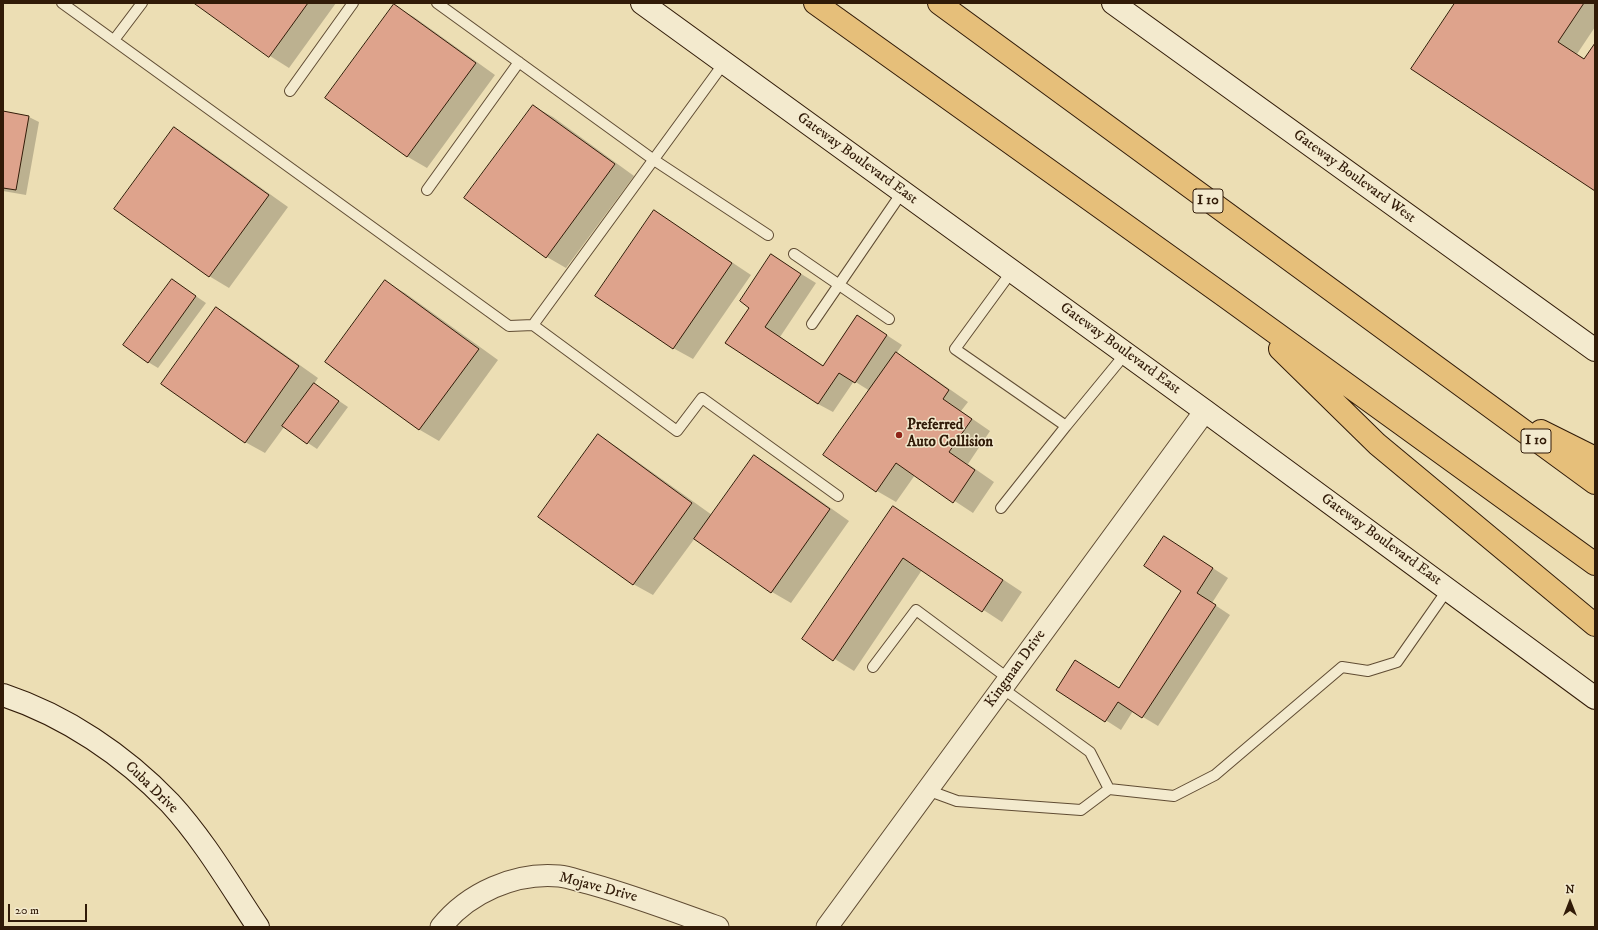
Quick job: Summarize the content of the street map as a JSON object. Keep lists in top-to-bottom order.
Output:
{
  "streets": {
    "highway": ["I 10"],
    "main road": ["Gateway Boulevard East", "Gateway Boulevard West", "Cuba Drive"],
    "street": ["Kingman Drive", "Mojave Drive"]
  },
  "crossings": [
    ["Gateway Boulevard East", "Kingman Drive"]
  ],
  "places": ["Preferred Auto Collision"],
  "scale_bar": "20 m",
  "north": "top"
}
